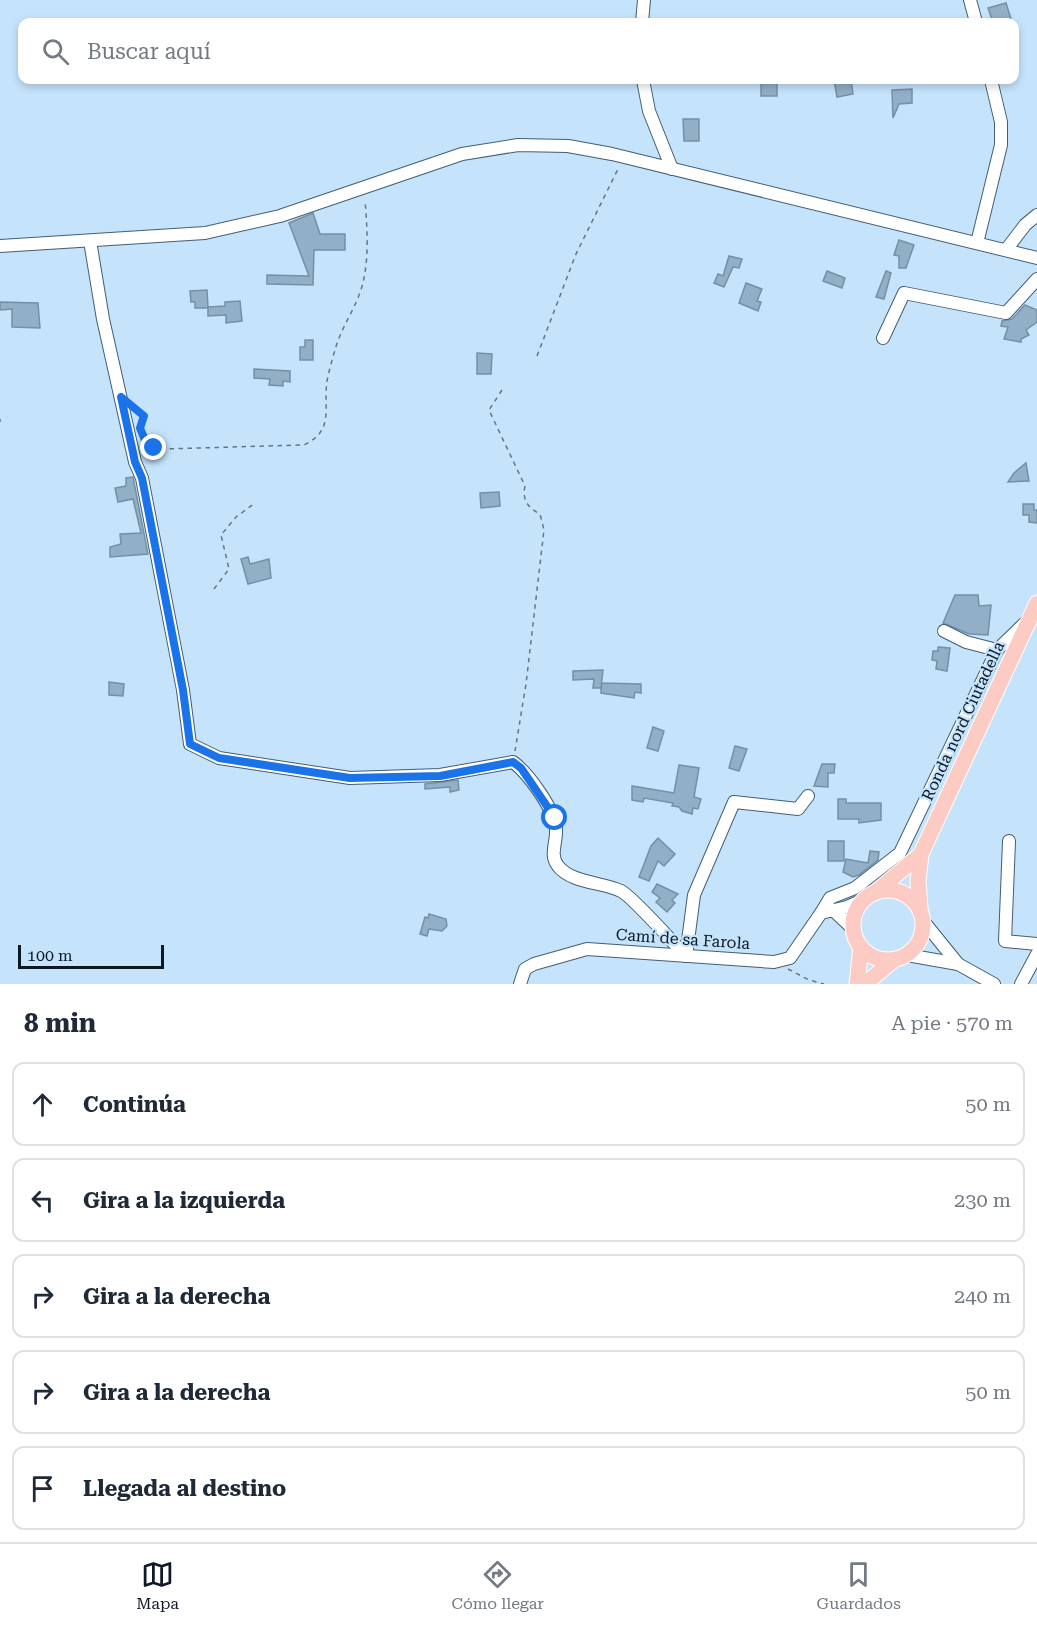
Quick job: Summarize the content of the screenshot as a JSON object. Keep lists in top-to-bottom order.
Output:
{
  "streets": {
    "main road": ["Ronda nord Ciutadella"],
    "street": ["Camí de sa Farola"]
  },
  "scale_bar": "100 m",
  "page": {
    "search": "Buscar aquí",
    "scale": "100 m",
    "heading": ["8 min", "A pie · 570 m"],
    "list": [
      ["Continúa", "50 m"],
      ["Gira a la izquierda", "230 m"],
      ["Gira a la derecha", "240 m"],
      ["Gira a la derecha", "50 m"],
      "Llegada al destino"
    ],
    "nav": ["Mapa", "Cómo llegar", "Guardados"]
  }
}
